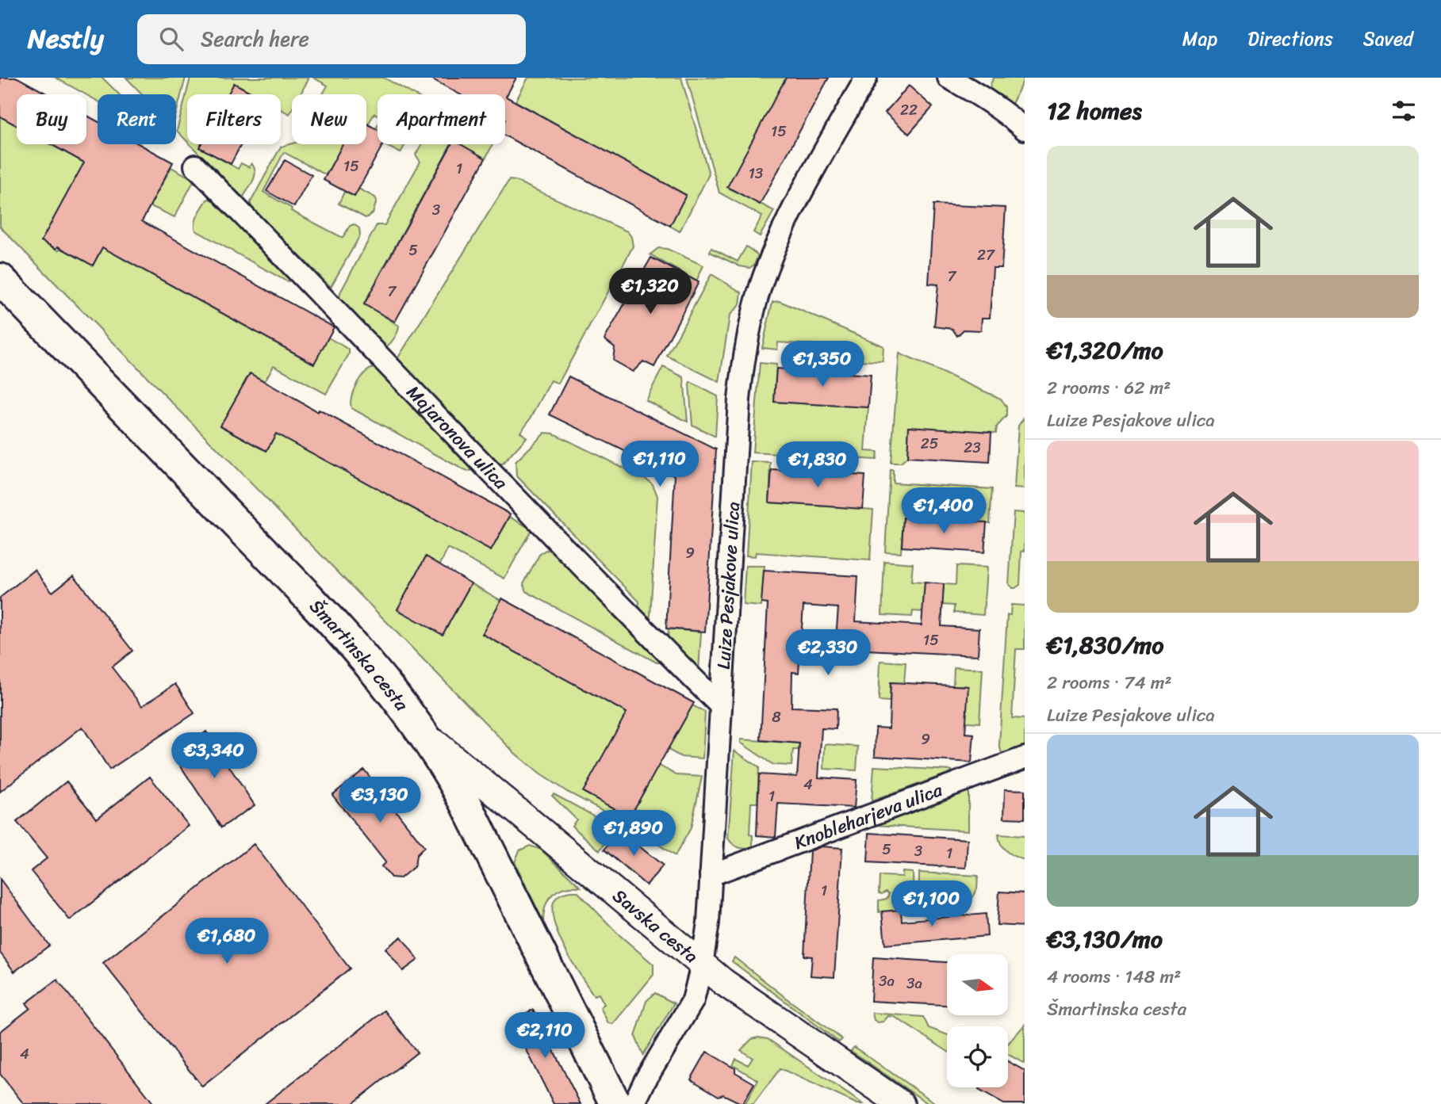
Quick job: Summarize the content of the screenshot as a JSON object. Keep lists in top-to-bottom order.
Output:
{
  "streets": {
    "main road": ["Šmartinska cesta"],
    "street": [
      "Majaronova ulica",
      "Luize Pesjakove ulica",
      "Knobleharjeva ulica",
      "Savska cesta"
    ]
  },
  "crossings": [
    ["Majaronova ulica", "Luize Pesjakove ulica"],
    ["Luize Pesjakove ulica", "Knobleharjeva ulica"],
    ["Luize Pesjakove ulica", "Savska cesta"],
    ["Šmartinska cesta", "Savska cesta"]
  ],
  "house_numbers": [
    "22",
    "15",
    "15",
    "1",
    "13",
    "3",
    "5",
    "27",
    "7",
    "7",
    "25",
    "23",
    "9",
    "15",
    "8",
    "9",
    "4",
    "1",
    "5",
    "3",
    "1",
    "1",
    "3a",
    "3a",
    "4"
  ],
  "north": "right",
  "page": {
    "header": "Nestly",
    "search": "Search here",
    "nav": ["Map", "Directions", "Saved"],
    "heading": "12 homes",
    "chip": [
      "Buy",
      "Rent",
      "Filters",
      "New",
      "Apartment"
    ],
    "list": [
      {
        "name": "€1,320/mo",
        "note": "2 rooms · 62 m² · Luize Pesjakove ulica"
      },
      {
        "name": "€1,830/mo",
        "note": "2 rooms · 74 m² · Luize Pesjakove ulica"
      },
      {
        "name": "€3,130/mo",
        "note": "4 rooms · 148 m² · Šmartinska cesta"
      }
    ],
    "price": [
      "€1,320",
      "€1,350",
      "€1,110",
      "€1,830",
      "€1,400",
      "€2,330",
      "€3,340",
      "€3,130",
      "€1,890",
      "€1,100",
      "€1,680",
      "€2,110"
    ]
  }
}
